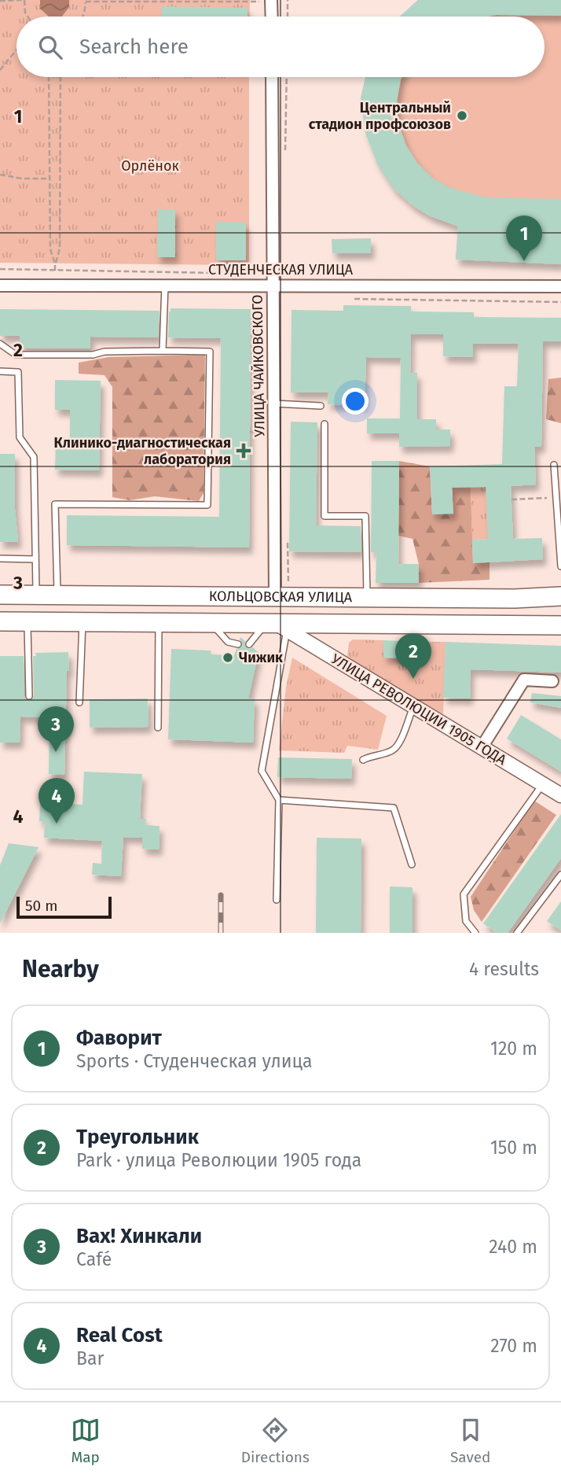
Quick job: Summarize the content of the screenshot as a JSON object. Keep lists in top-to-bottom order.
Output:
{
  "streets": {
    "main road": ["КОЛЬЦОВСКАЯ УЛИЦА"],
    "street": ["СТУДЕНЧЕСКАЯ УЛИЦА", "УЛИЦА ЧАЙКОВСКОГО", "УЛИЦА РЕВОЛЮЦИИ 1905 ГОДА"]
  },
  "crossings": [
    ["СТУДЕНЧЕСКАЯ УЛИЦА", "УЛИЦА ЧАЙКОВСКОГО"],
    ["УЛИЦА ЧАЙКОВСКОГО", "КОЛЬЦОВСКАЯ УЛИЦА"],
    ["КОЛЬЦОВСКАЯ УЛИЦА", "УЛИЦА РЕВОЛЮЦИИ 1905 ГОДА"]
  ],
  "parks": ["Орлёнок"],
  "places": {
    "other": ["Центральный стадион профсоюзов", "Чижик"],
    "health": ["Клинико-диагностическая лаборатория"]
  },
  "scale_bar": "50 m",
  "page": {
    "search": "Search here",
    "pins": [
      "1",
      "2",
      "3",
      "4"
    ],
    "scale": "50 m",
    "heading": ["Nearby", "4 results"],
    "list": [
      {
        "mark": "1",
        "name": "Фаворит",
        "note": "Sports · Студенческая улица",
        "value": "120 m"
      },
      {
        "mark": "2",
        "name": "Треугольник",
        "note": "Park · улица Революции 1905 года",
        "value": "150 m"
      },
      {
        "mark": "3",
        "name": "Вах! Хинкали",
        "note": "Café",
        "value": "240 m"
      },
      {
        "mark": "4",
        "name": "Real Cost",
        "note": "Bar",
        "value": "270 m"
      }
    ],
    "nav": ["Map", "Directions", "Saved"]
  },
  "grid": {
    "rows": [
      "1",
      "2",
      "3",
      "4"
    ]
  }
}
